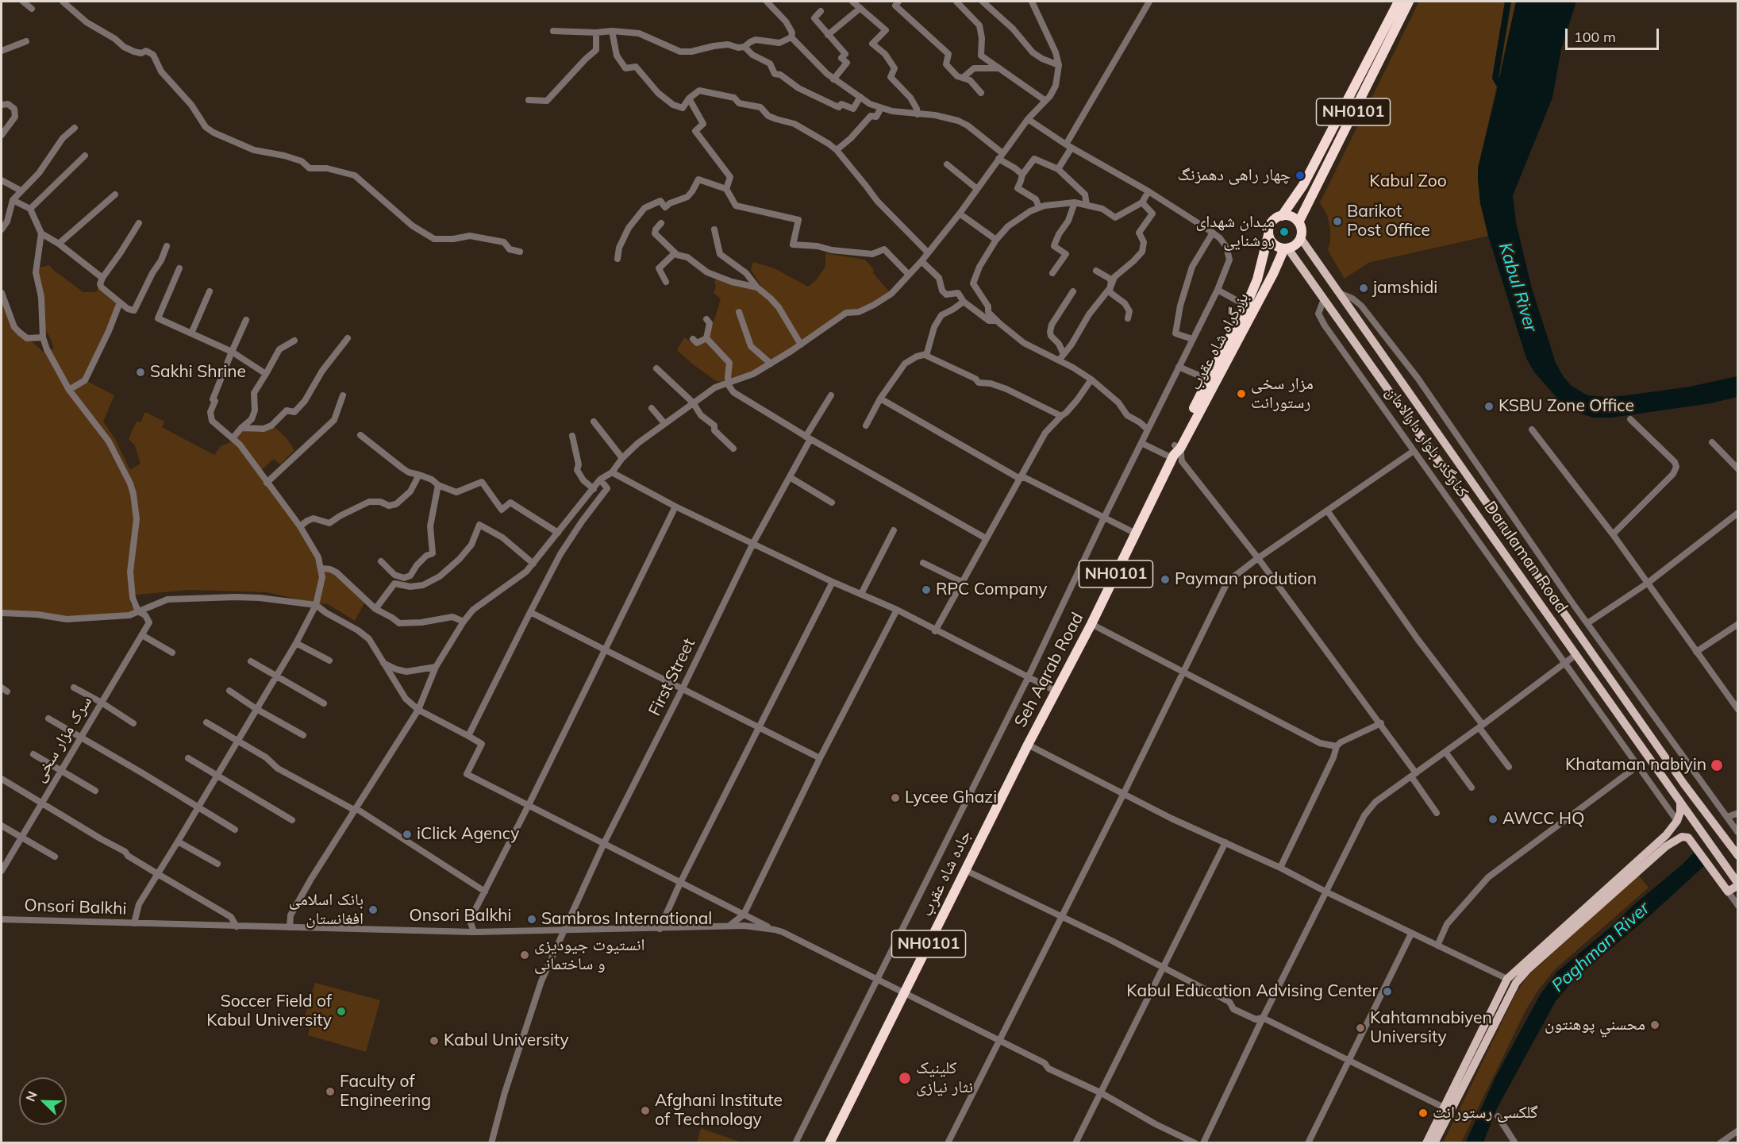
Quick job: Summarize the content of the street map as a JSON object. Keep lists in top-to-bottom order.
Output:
{
  "streets": {
    "highway": [
      "NH0101",
      "بزرگراه شاه عقرب",
      "Seh Aqrab Road",
      "جاده شاه عقرب"
    ],
    "main road": ["Darulaman Road"],
    "street": [
      "کنارگذر بلوار دارالامان",
      "First Street",
      "سرک مزار سخی",
      "Onsori Balkhi"
    ]
  },
  "crossings": [
    ["NH0101", "بزرگراه شاه عقرب"],
    ["NH0101", "Darulaman Road"],
    ["بزرگراه شاه عقرب", "Darulaman Road"],
    ["بزرگراه شاه عقرب", "Seh Aqrab Road"],
    ["کنارگذر بلوار دارالامان", "Darulaman Road"],
    ["Seh Aqrab Road", "جاده شاه عقرب"],
    ["First Street", "Onsori Balkhi"],
    ["جاده شاه عقرب", "Onsori Balkhi"]
  ],
  "water": ["Kabul River", "Paghman River"],
  "parks": ["Kabul Zoo"],
  "places": [
    "چهار راهی دهمزنگ",
    "Barikot Post Office",
    "میدان شهدای روشنایی",
    "jamshidi",
    "Sakhi Shrine",
    "مزار سخی رستورانت",
    "KSBU Zone Office",
    "Payman prodution",
    "RPC Company",
    "Khataman nabiyin",
    "Lycee Ghazi",
    "AWCC HQ",
    "iClick Agency",
    "بانک اسلامی افغانستان",
    "Sambros International",
    "انستیوت جیودیزی و ساختمانی",
    "Kabul Education Advising Center",
    "Soccer Field of Kabul University",
    "محسني پوهنتون",
    "Kahtamnabiyen University",
    "Kabul University",
    "کلینیک نثار نیازی",
    "Faculty of Engineering",
    "Afghani Institute of Technology",
    "گلکسی رستورانت"
  ],
  "scale_bar": "100 m",
  "north": "top left"
}
